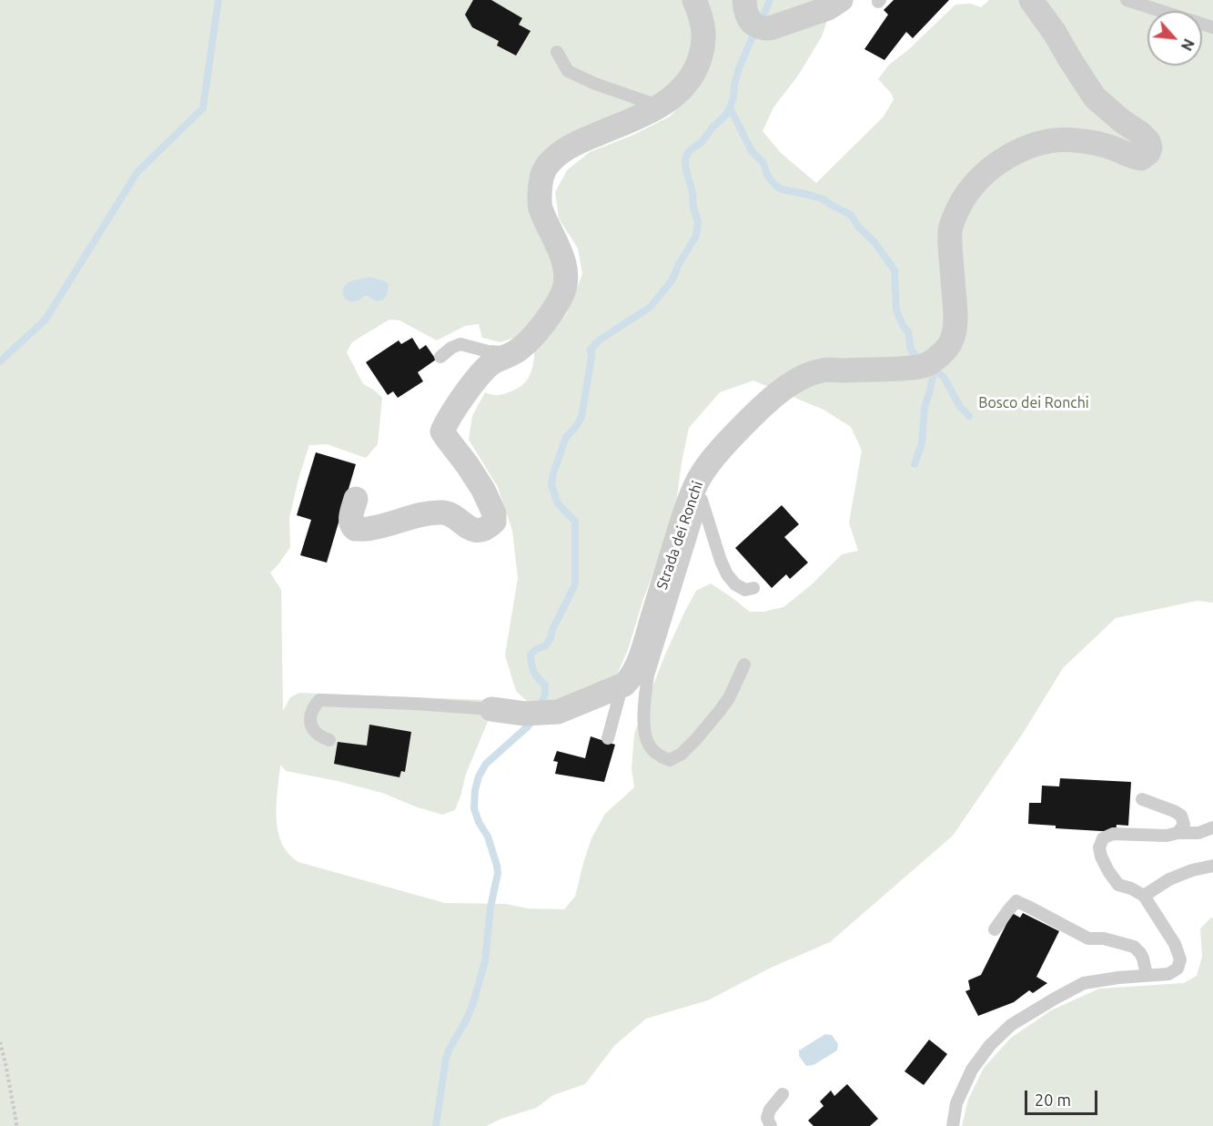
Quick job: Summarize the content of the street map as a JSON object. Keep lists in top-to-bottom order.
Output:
{
  "streets": {
    "street": ["Strada dei Ronchi"]
  },
  "parks": ["Bosco dei Ronchi"],
  "scale_bar": "20 m",
  "north": "bottom right"
}
